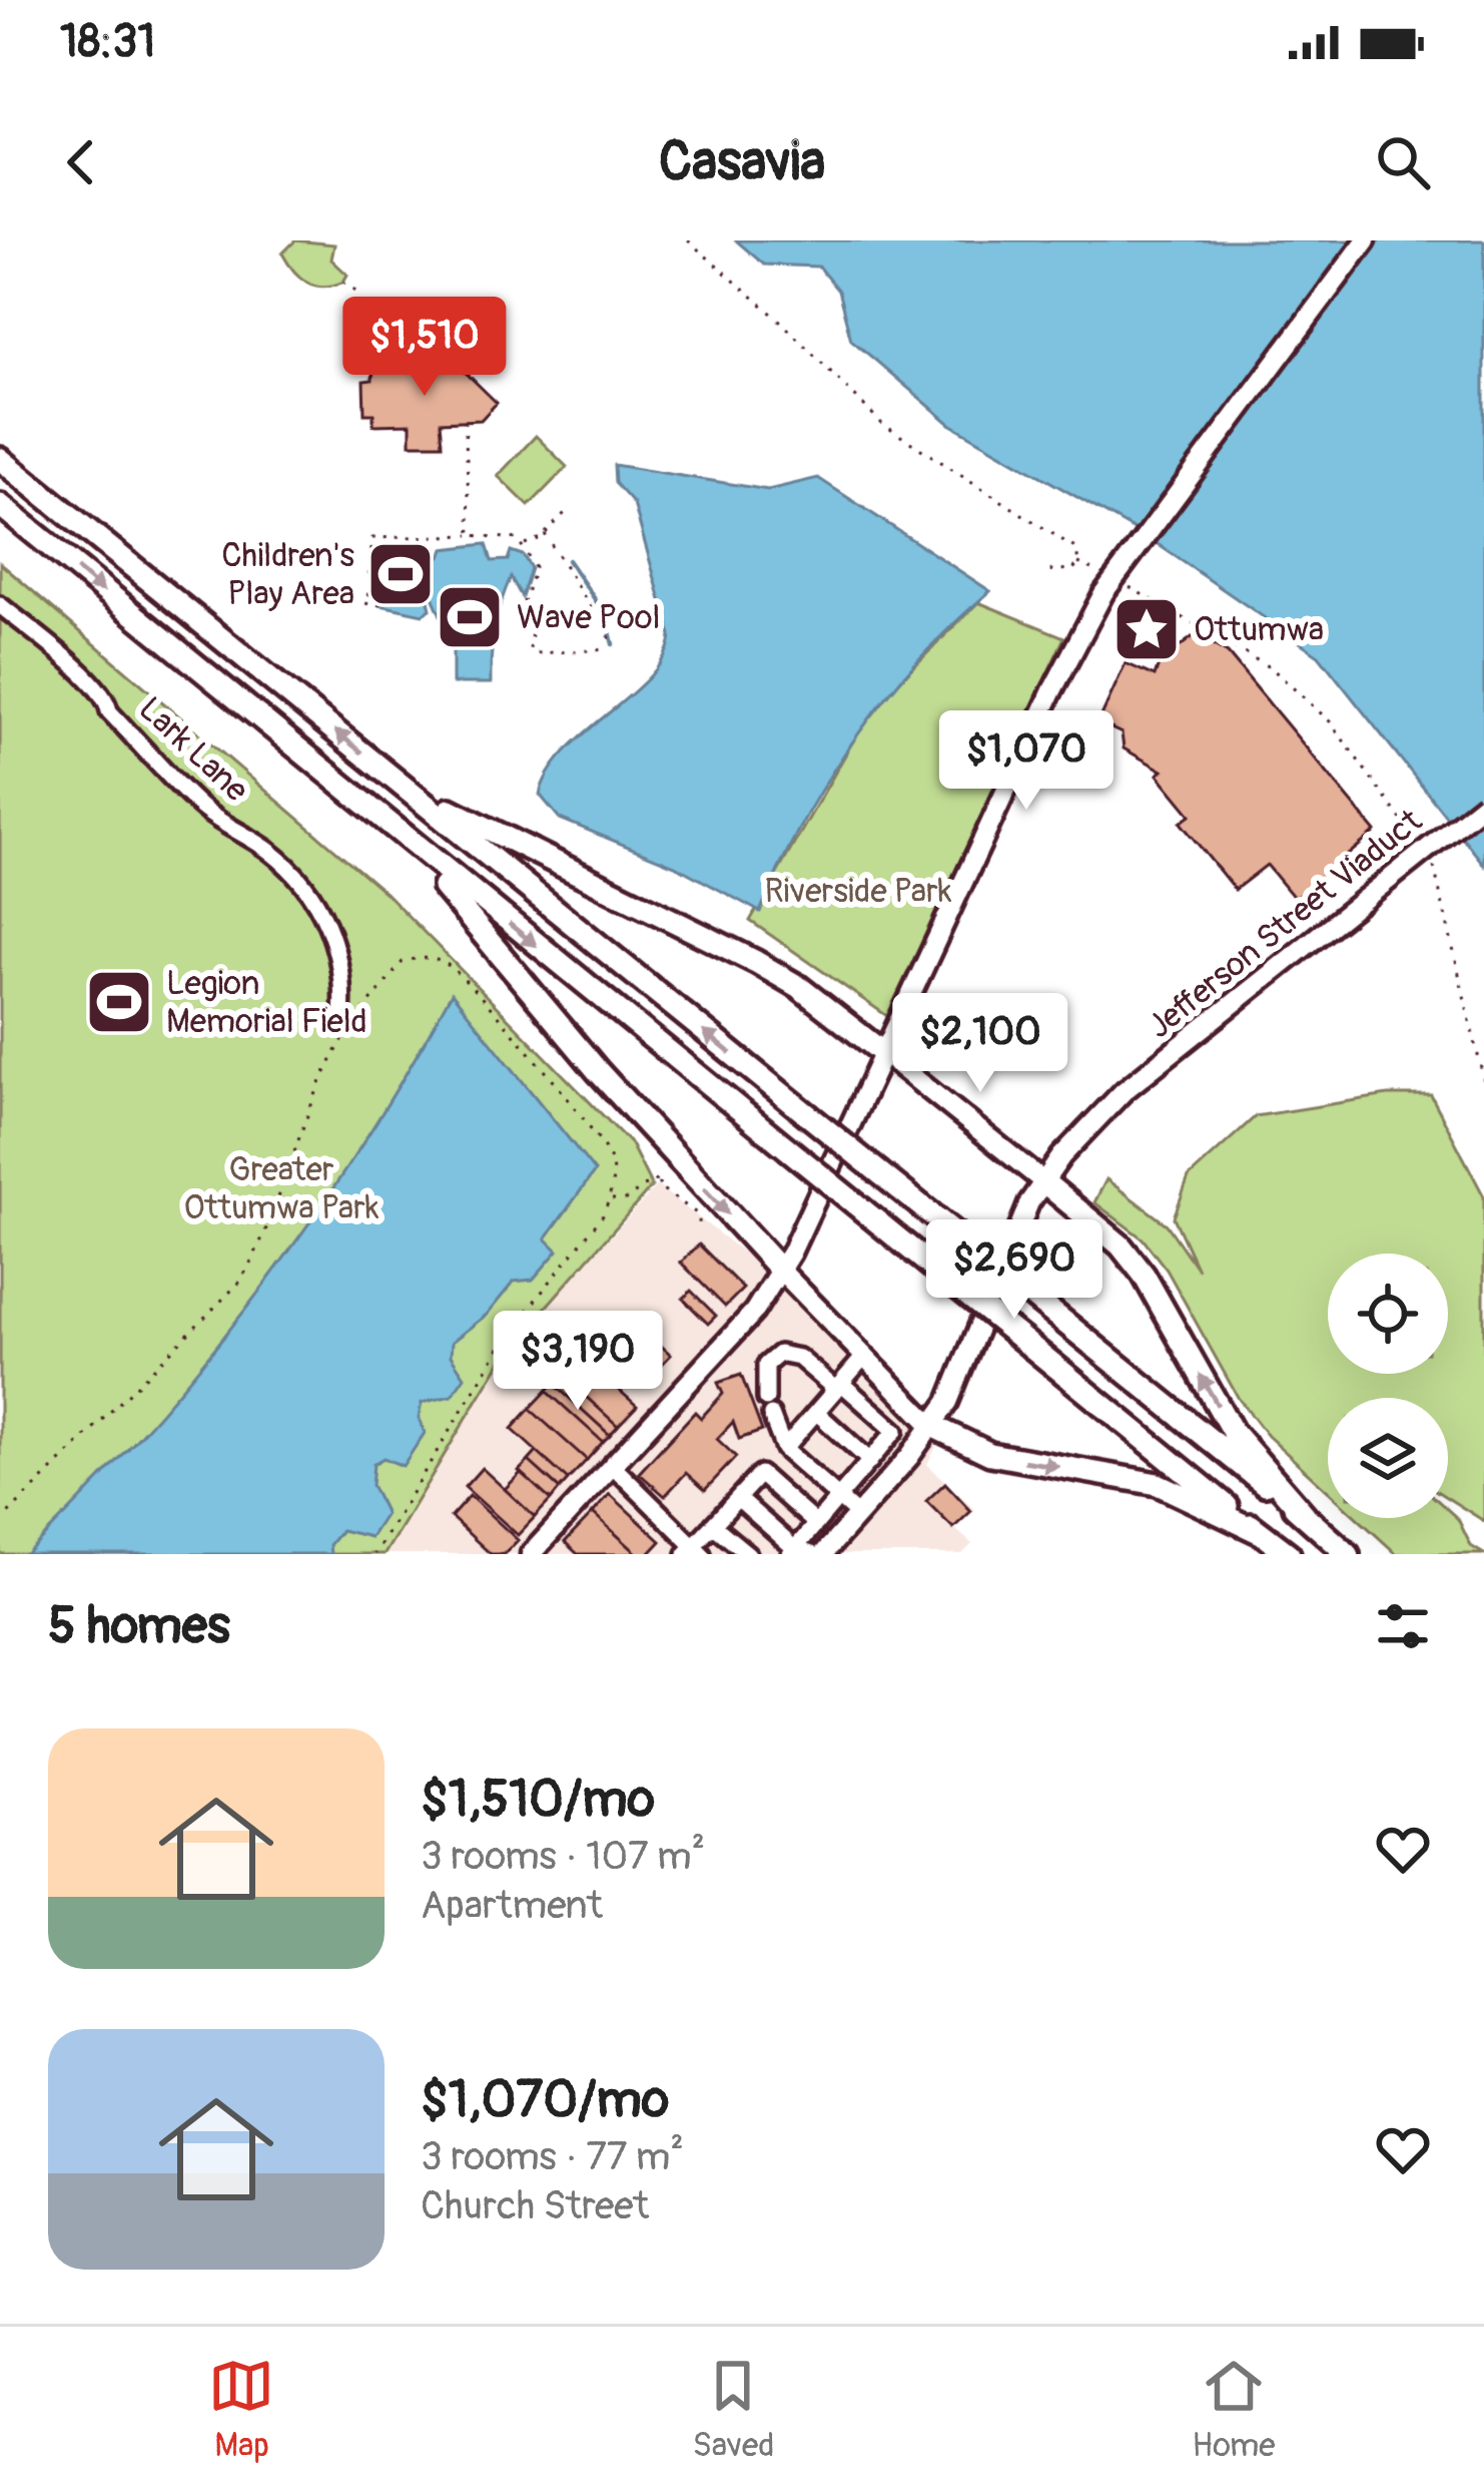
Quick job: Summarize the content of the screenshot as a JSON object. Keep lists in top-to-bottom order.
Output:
{
  "streets": {
    "main road": ["Jefferson Street Viaduct"],
    "street": ["Lark Lane"]
  },
  "parks": ["Riverside Park", "Greater Ottumwa Park"],
  "places": {
    "sports": ["Children's Play Area", "Wave Pool", "Legion Memorial Field"],
    "place": ["Ottumwa"]
  },
  "page": {
    "status": "18:31",
    "header": "Casavia",
    "price": [
      "$1,510",
      "$1,070",
      "$2,100",
      "$2,690",
      "$3,190"
    ],
    "heading": "5 homes",
    "list": [
      {
        "name": "$1,510/mo",
        "note": "3 rooms · 107 m² · Apartment"
      },
      {
        "name": "$1,070/mo",
        "note": "3 rooms · 77 m² · Church Street"
      }
    ],
    "tabs": ["Map", "Saved", "Home"]
  }
}
